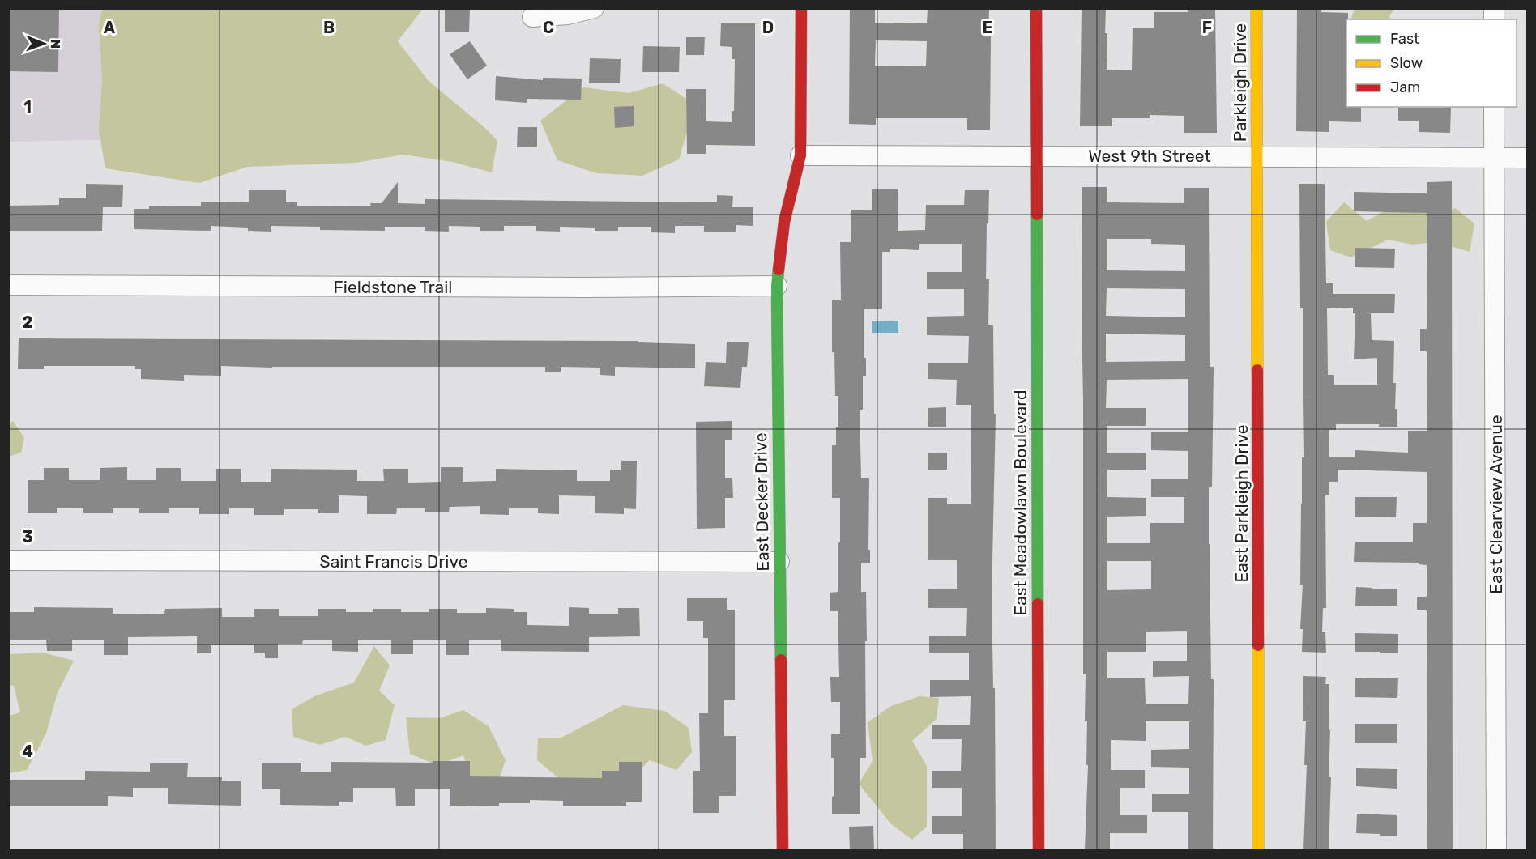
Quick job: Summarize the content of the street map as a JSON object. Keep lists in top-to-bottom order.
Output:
{
  "streets": {
    "street": [
      "Parkleigh Drive",
      "West 9th Street",
      "Fieldstone Trail",
      "East Decker Drive",
      "East Meadowlawn Boulevard",
      "East Parkleigh Drive",
      "East Clearview Avenue",
      "Saint Francis Drive"
    ]
  },
  "crossings": [
    ["Parkleigh Drive", "West 9th Street"],
    ["Parkleigh Drive", "East Parkleigh Drive"],
    ["West 9th Street", "East Decker Drive"],
    ["West 9th Street", "East Meadowlawn Boulevard"],
    ["West 9th Street", "East Parkleigh Drive"],
    ["West 9th Street", "East Clearview Avenue"],
    ["Fieldstone Trail", "East Decker Drive"],
    ["East Decker Drive", "Saint Francis Drive"]
  ],
  "legend": ["Fast", "Slow", "Jam"],
  "north": "right",
  "grid": {
    "columns": [
      "A",
      "B",
      "C",
      "D",
      "E",
      "F"
    ],
    "rows": [
      "1",
      "2",
      "3",
      "4"
    ]
  }
}
